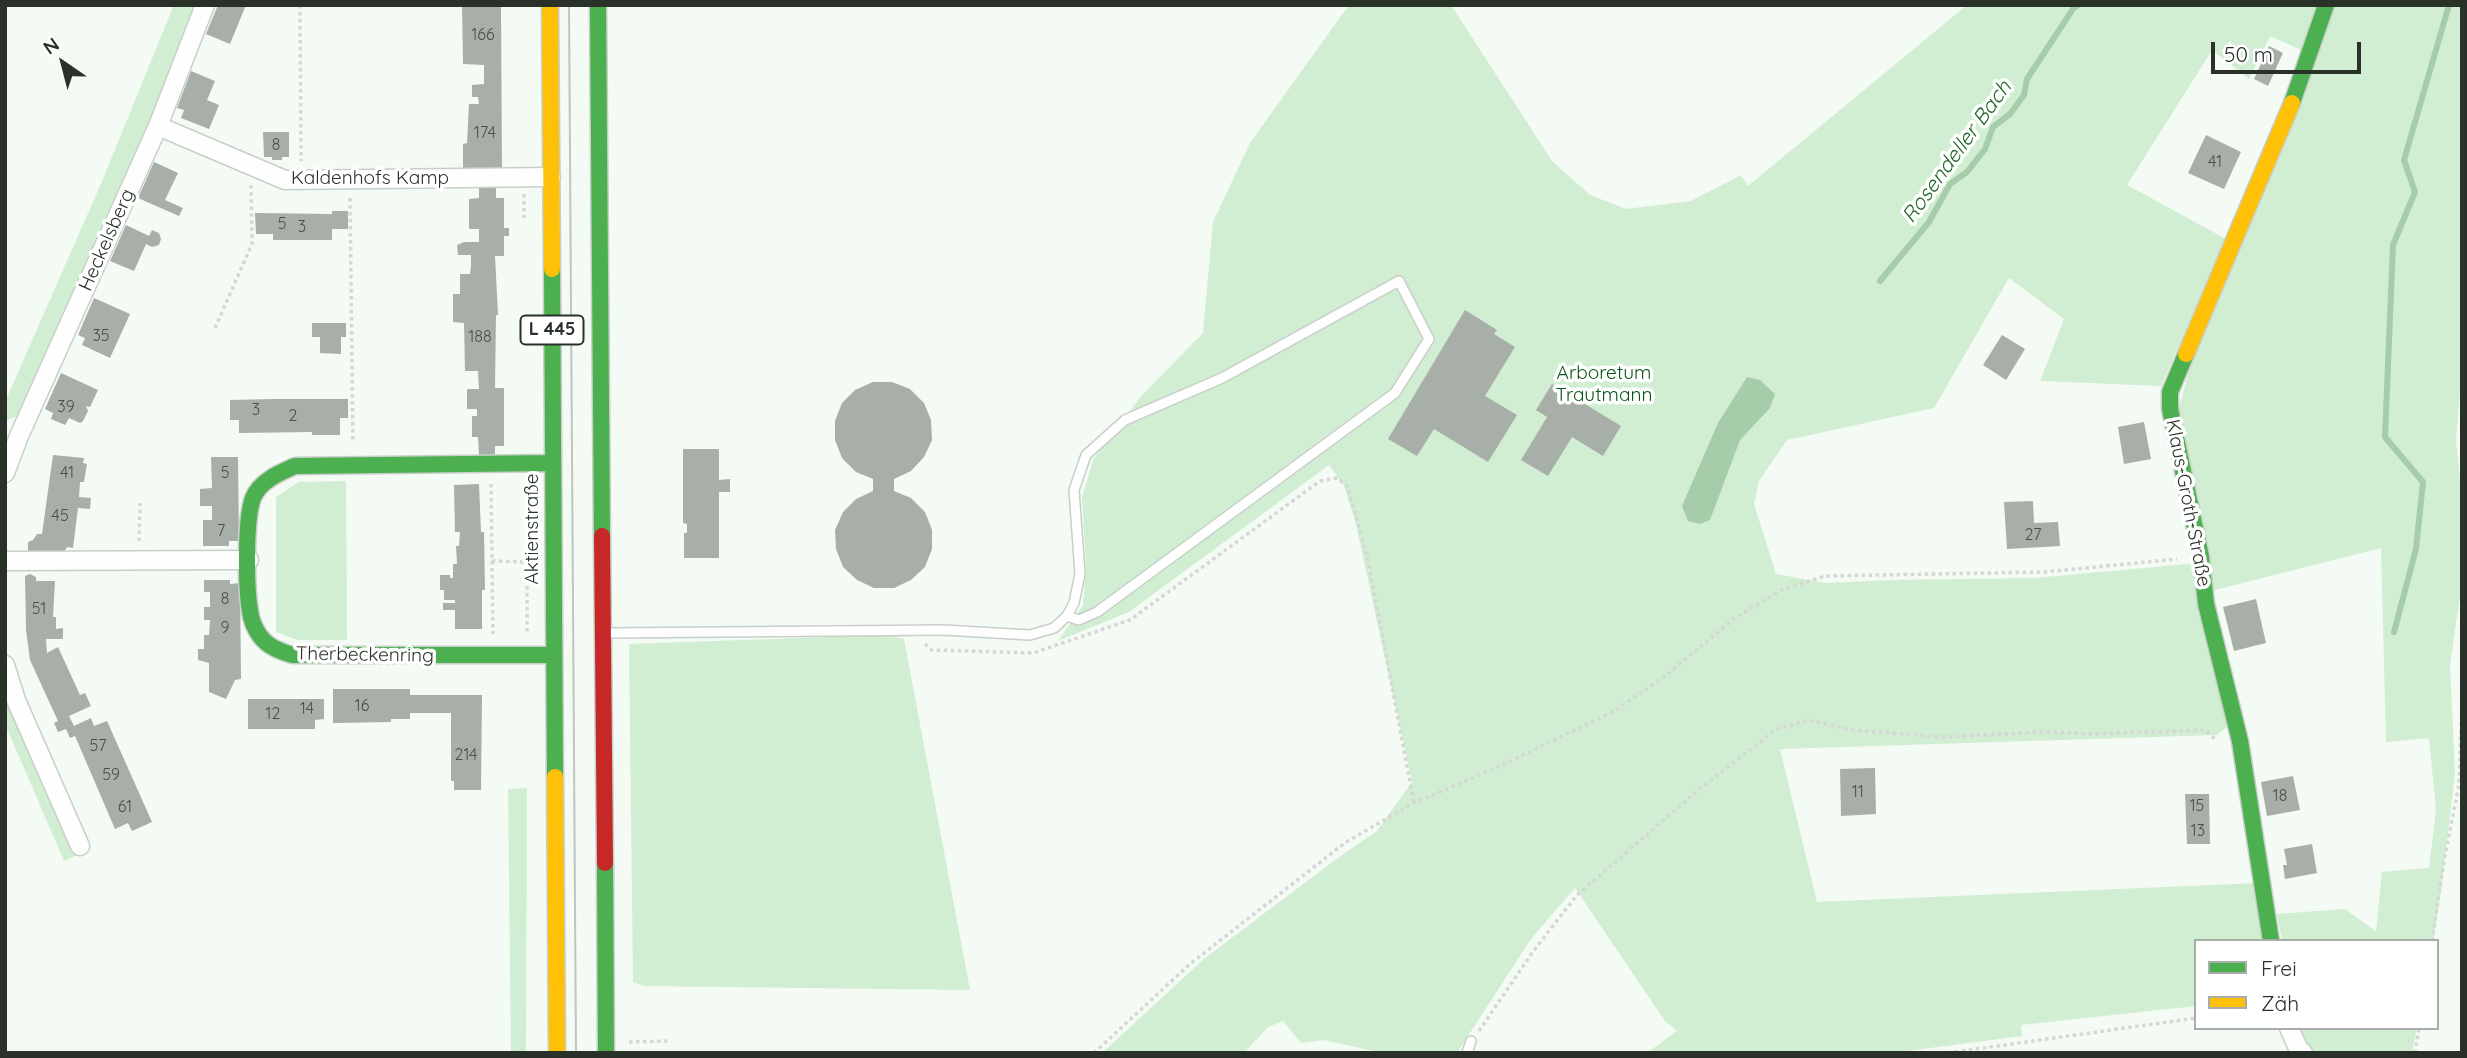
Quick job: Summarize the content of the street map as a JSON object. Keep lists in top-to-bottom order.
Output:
{
  "streets": {
    "main road": [
      "L 445",
      "Klaus-Groth-Straße",
      "Aktienstraße",
      "Therbeckenring"
    ],
    "street": ["Kaldenhofs Kamp", "Heckelsberg"]
  },
  "crossings": [
    ["Kaldenhofs Kamp", "Heckelsberg"],
    ["Kaldenhofs Kamp", "Aktienstraße"],
    ["Aktienstraße", "Therbeckenring"]
  ],
  "water": ["Rosendeller Bach"],
  "parks": ["Arboretum Trautmann"],
  "house_numbers": [
    "166",
    "174",
    "8",
    "41",
    "5",
    "3",
    "35",
    "188",
    "39",
    "3",
    "2",
    "41",
    "5",
    "45",
    "7",
    "27",
    "8",
    "51",
    "9",
    "16",
    "14",
    "12",
    "57",
    "214",
    "59",
    "11",
    "18",
    "15",
    "61",
    "13"
  ],
  "legend": ["Frei", "Zäh"],
  "scale_bar": "50 m",
  "north": "top left"
}
